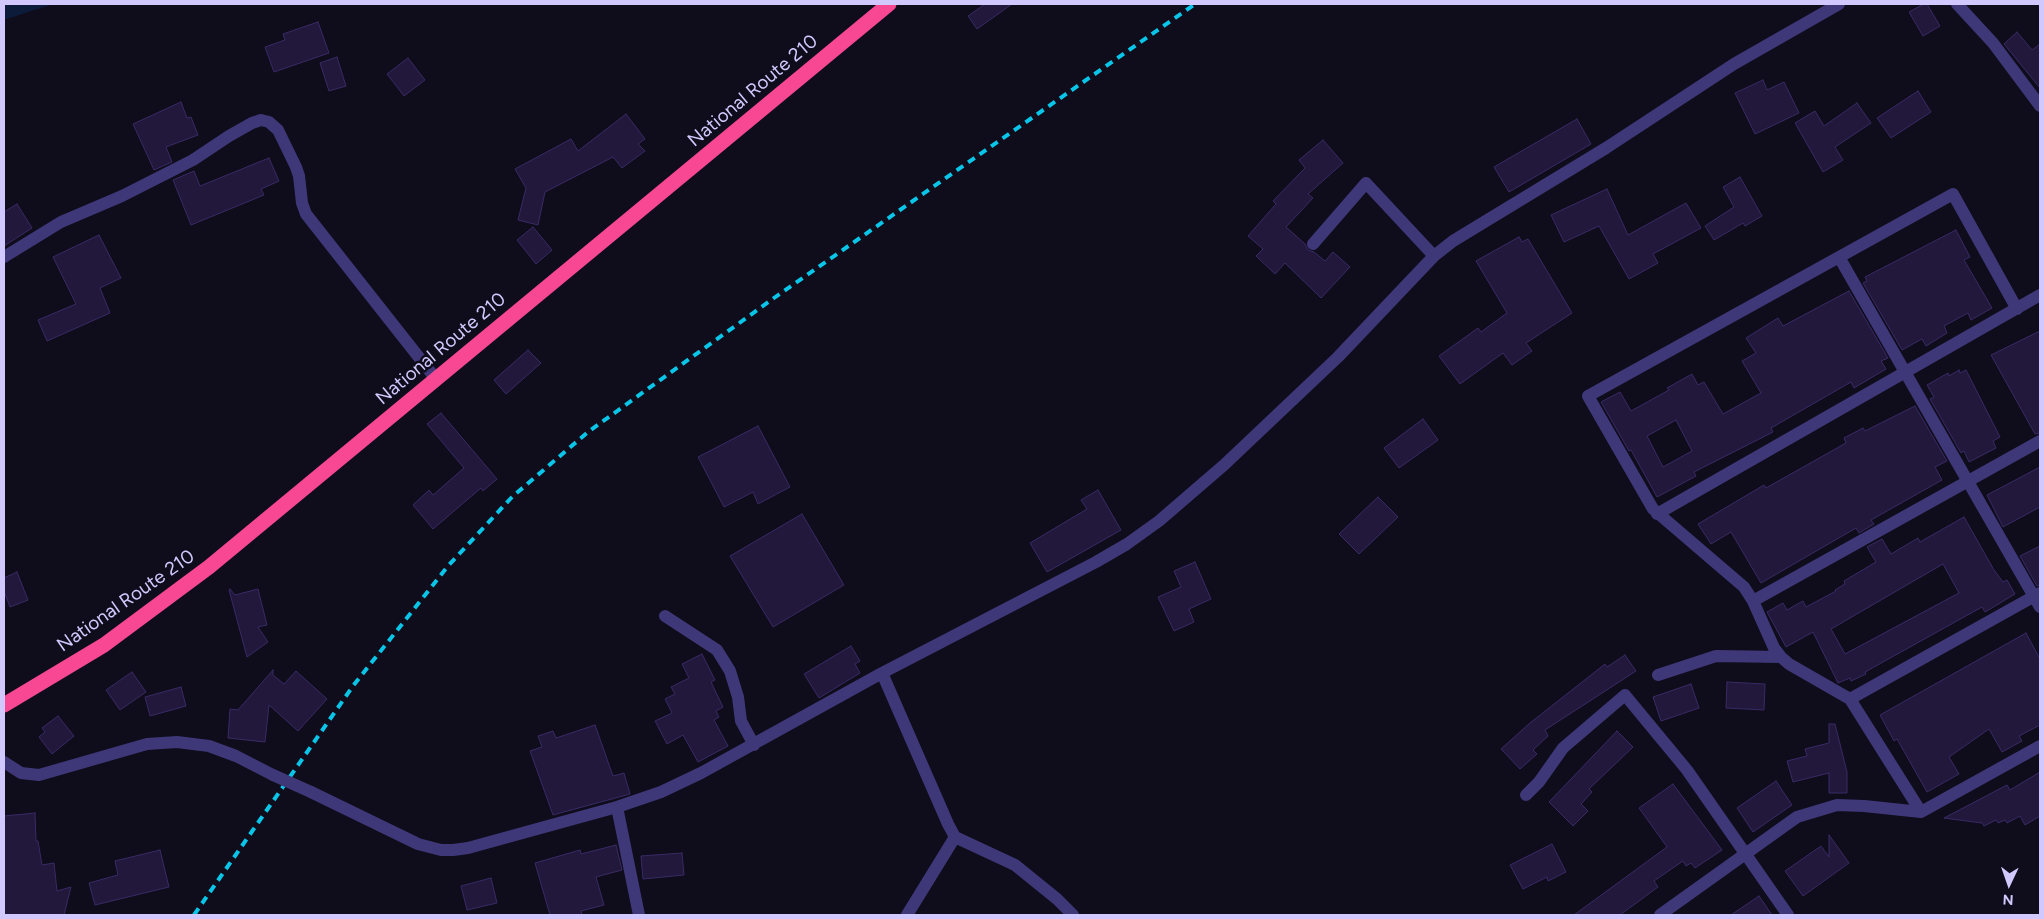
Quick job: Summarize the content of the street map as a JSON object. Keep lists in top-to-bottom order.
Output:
{
  "streets": {
    "highway": ["National Route 210"]
  },
  "north": "bottom"
}
